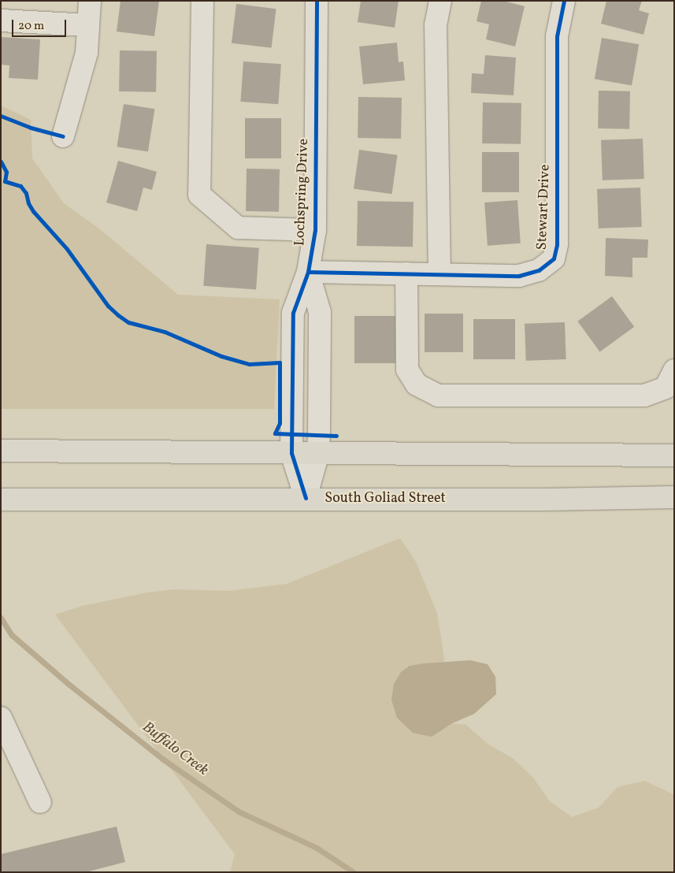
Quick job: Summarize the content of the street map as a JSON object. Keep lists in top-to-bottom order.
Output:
{
  "streets": {
    "main road": ["South Goliad Street"],
    "street": ["Lochspring Drive", "Stewart Drive"]
  },
  "crossings": [
    ["Lochspring Drive", "Stewart Drive"],
    ["Lochspring Drive", "South Goliad Street"]
  ],
  "water": ["Buffalo Creek"],
  "scale_bar": "20 m"
}
